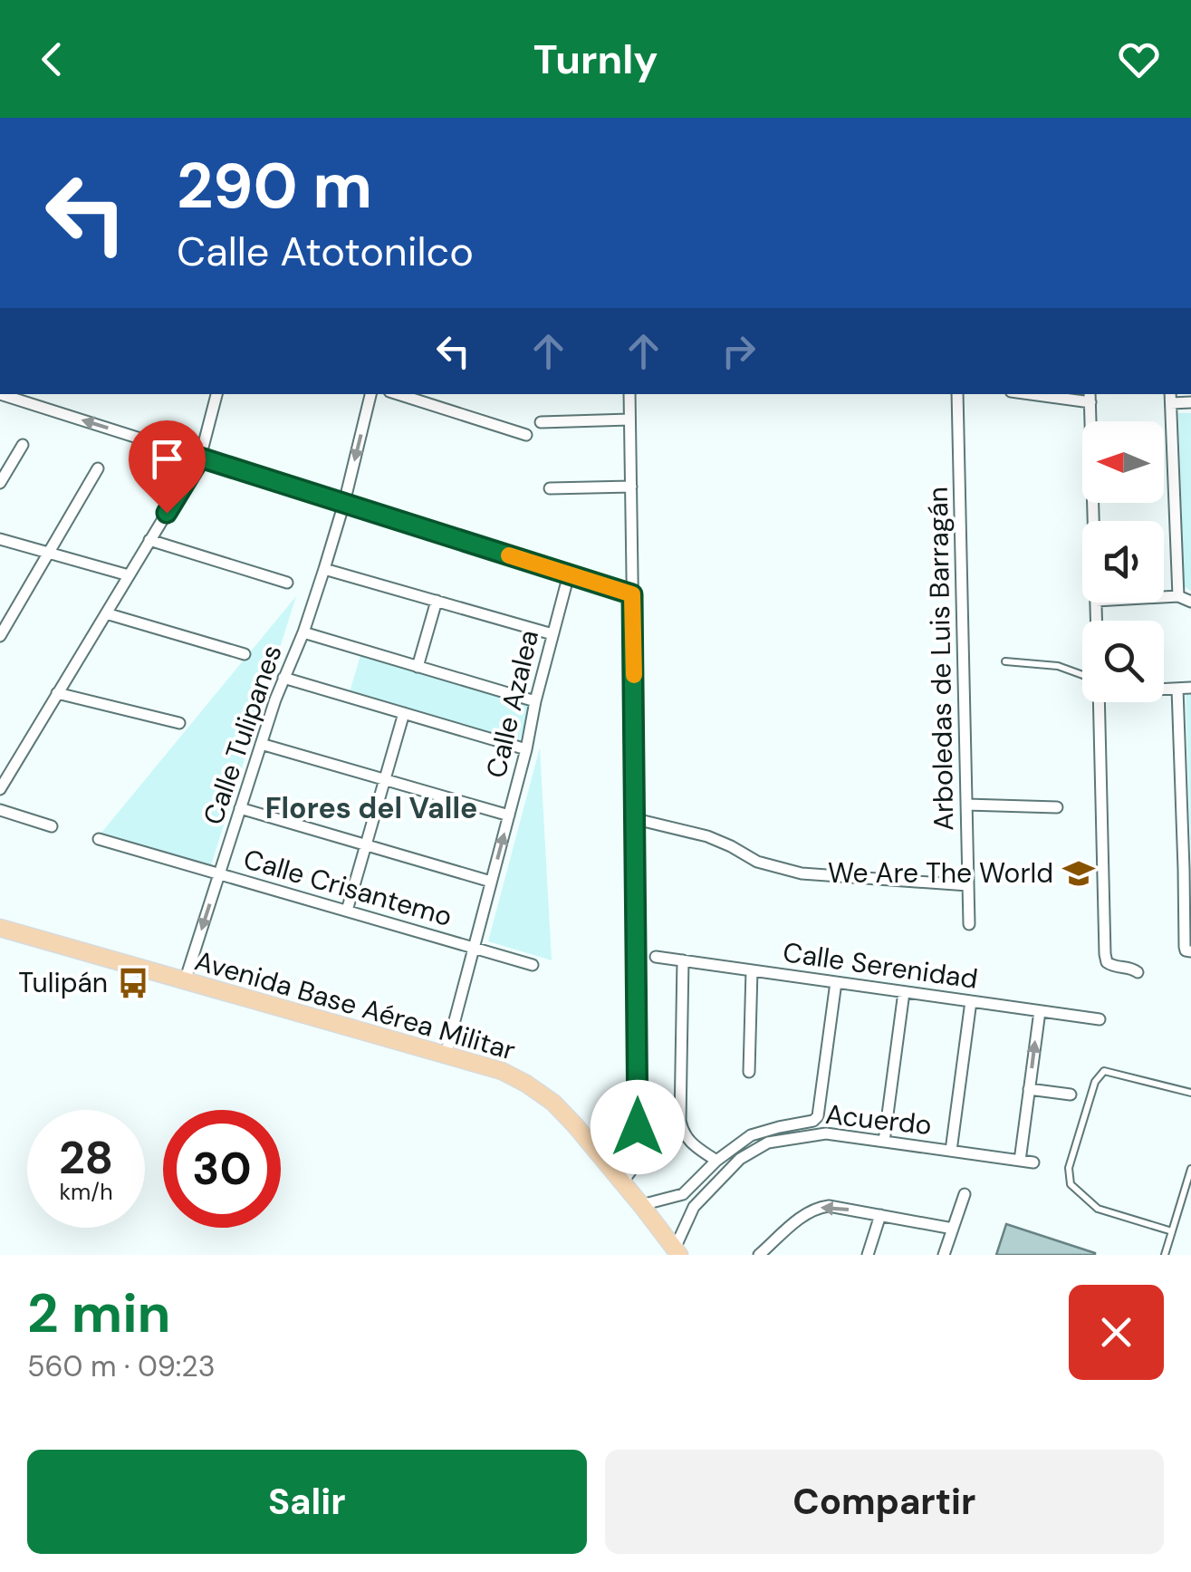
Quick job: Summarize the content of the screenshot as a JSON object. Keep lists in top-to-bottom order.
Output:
{
  "streets": {
    "main road": ["Avenida Base Aérea Militar"],
    "street": [
      "Arboledas de Luis Barragán",
      "Calle Azalea",
      "Calle Tulipanes",
      "Calle Crisantemo",
      "Calle Serenidad",
      "Acuerdo"
    ]
  },
  "crossings": [
    ["Calle Azalea", "Calle Crisantemo"],
    ["Calle Azalea", "Avenida Base Aérea Militar"],
    ["Calle Tulipanes", "Calle Crisantemo"],
    ["Calle Tulipanes", "Avenida Base Aérea Militar"],
    ["Avenida Base Aérea Militar", "Acuerdo"]
  ],
  "one_way": ["Calle Tulipanes"],
  "districts": ["Flores del Valle"],
  "places": {
    "school or university": ["We Are The World"],
    "bus stop": ["Tulipán"]
  },
  "north": "left",
  "page": {
    "header": "Turnly",
    "turn": ["290 m", "Calle Atotonilco"],
    "speed": "28 km/h",
    "limit": "30",
    "heading": ["2 min", "560 m · 09:23"],
    "buttons": ["Salir", "Compartir"]
  }
}
